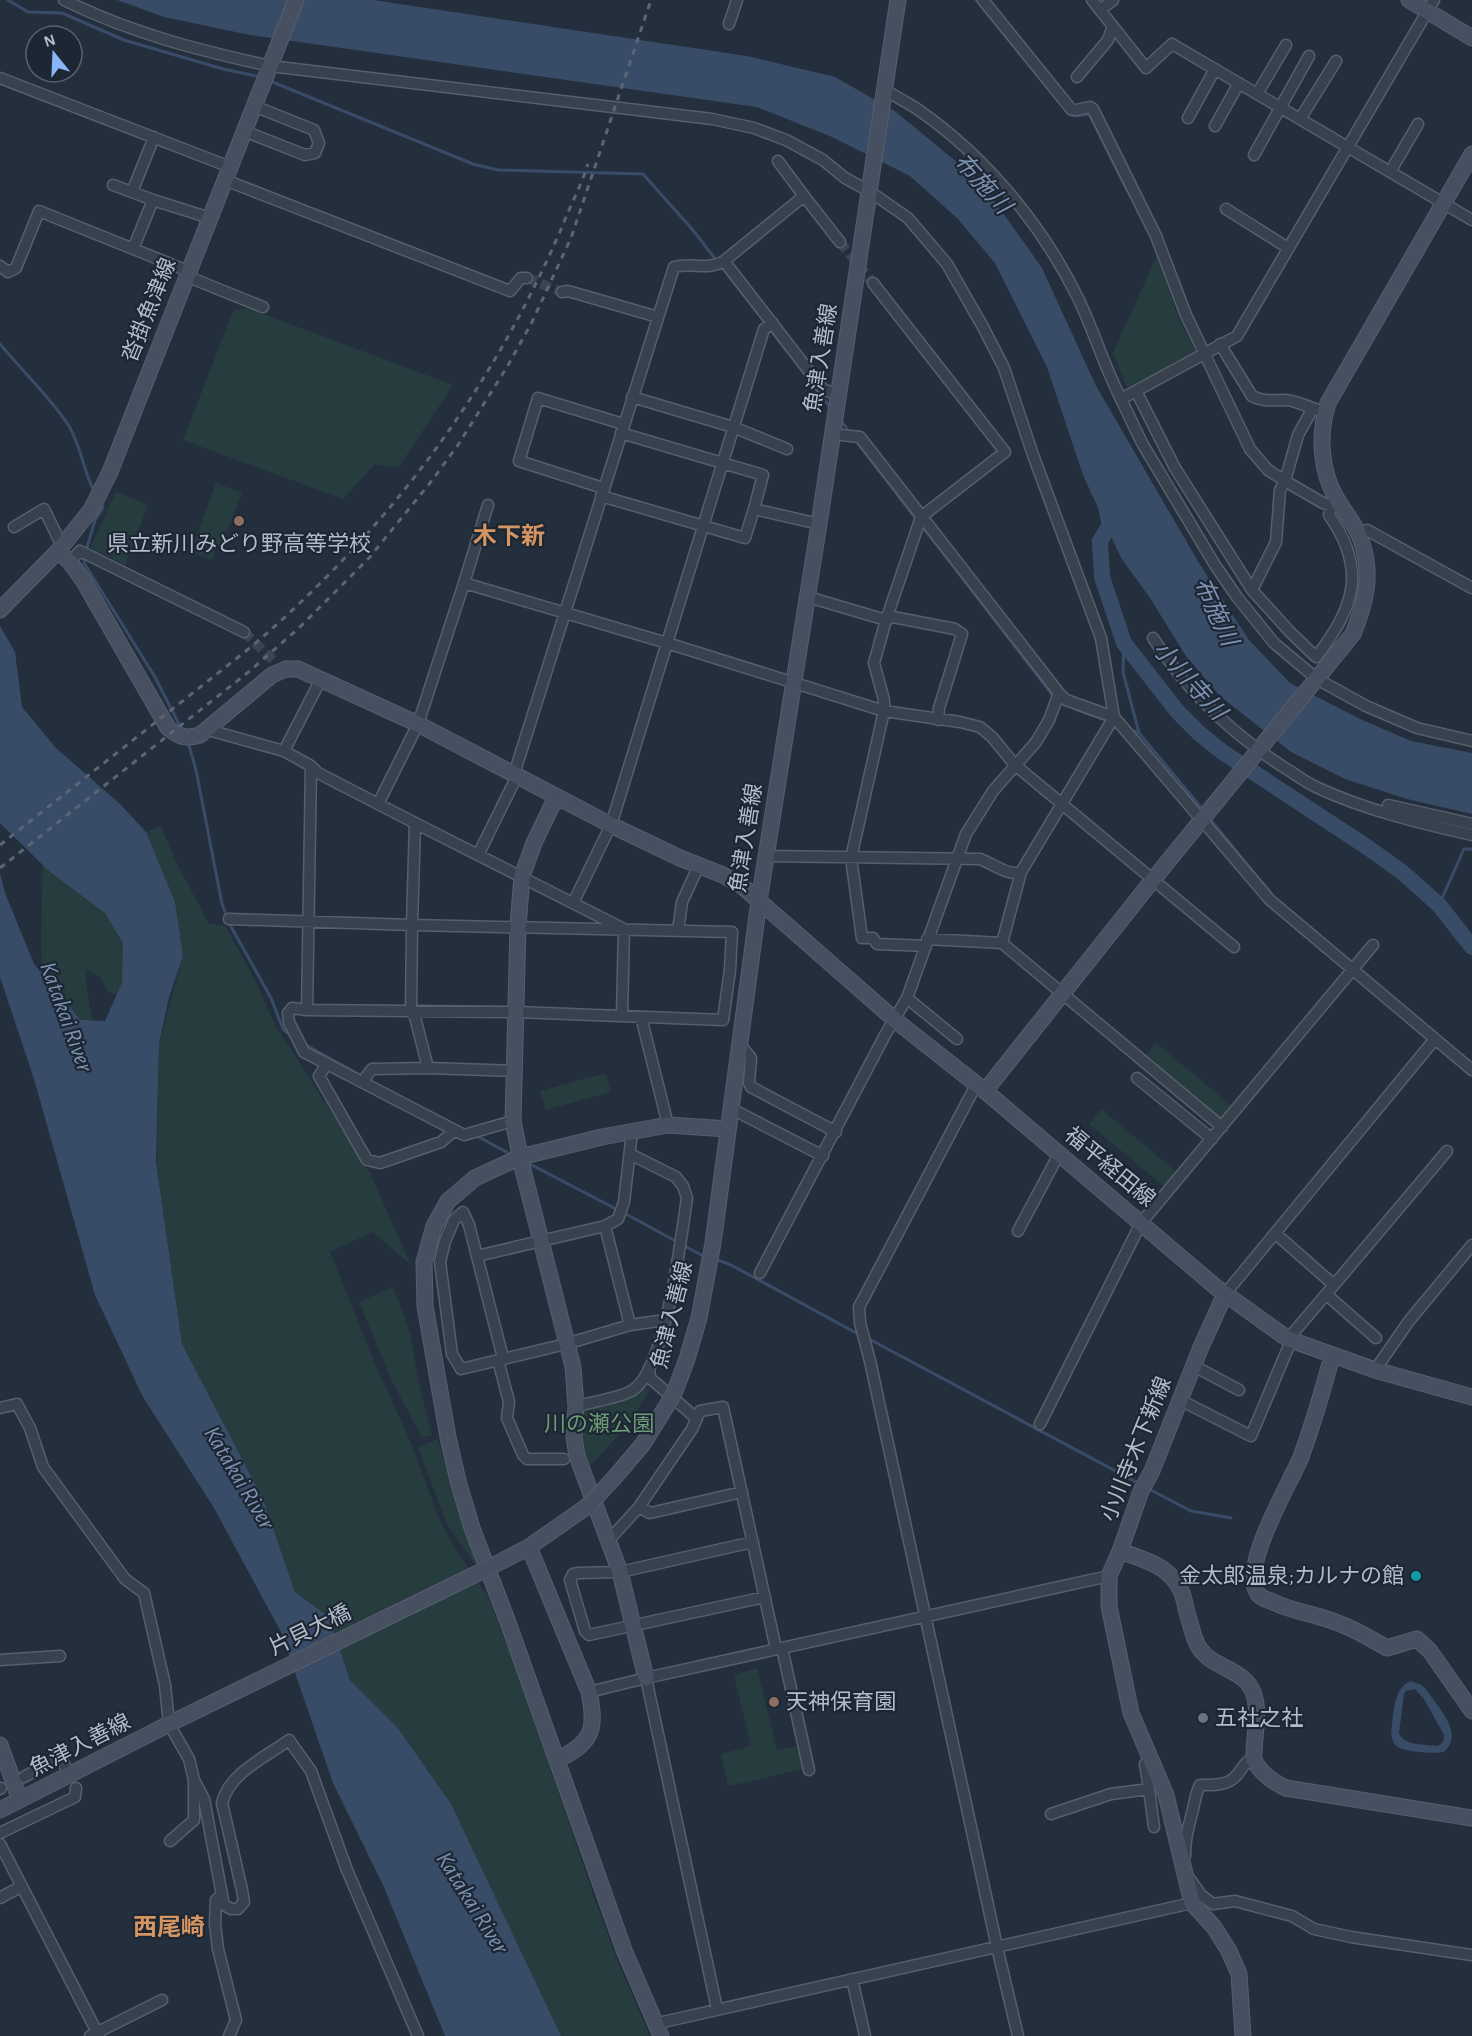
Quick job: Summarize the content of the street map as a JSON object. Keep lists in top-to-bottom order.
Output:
{
  "streets": {
    "street": [
      "沓掛魚津線",
      "魚津入善線",
      "福平経田線",
      "小川寺木下新線",
      "片貝大橋"
    ]
  },
  "crossings": [
    ["魚津入善線", "福平経田線"],
    ["魚津入善線", "片貝大橋"],
    ["福平経田線", "小川寺木下新線"]
  ],
  "districts": ["木下新", "西尾崎"],
  "water": ["布施川", "小川寺川", "Katakai River"],
  "parks": ["川の瀬公園"],
  "places": [
    "県立新川みどり野高等学校",
    "金太郎温泉;カルナの館",
    "天神保育園",
    "五社之社"
  ],
  "north": "top"
}
